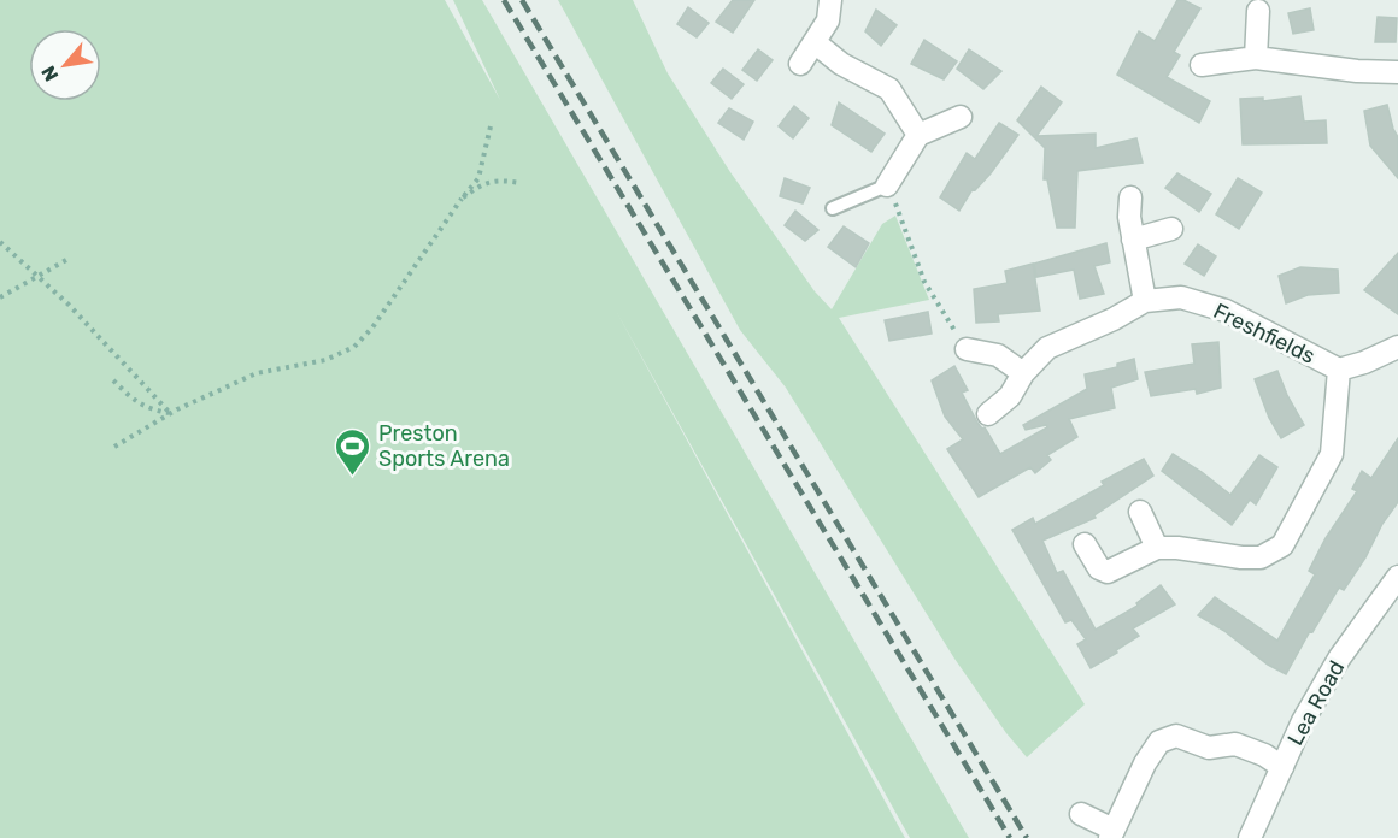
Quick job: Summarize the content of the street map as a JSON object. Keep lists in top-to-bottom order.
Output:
{
  "streets": {
    "street": ["Freshfields", "Lea Road"]
  },
  "places": {
    "sports": ["Preston Sports Arena"]
  },
  "north": "bottom left"
}
